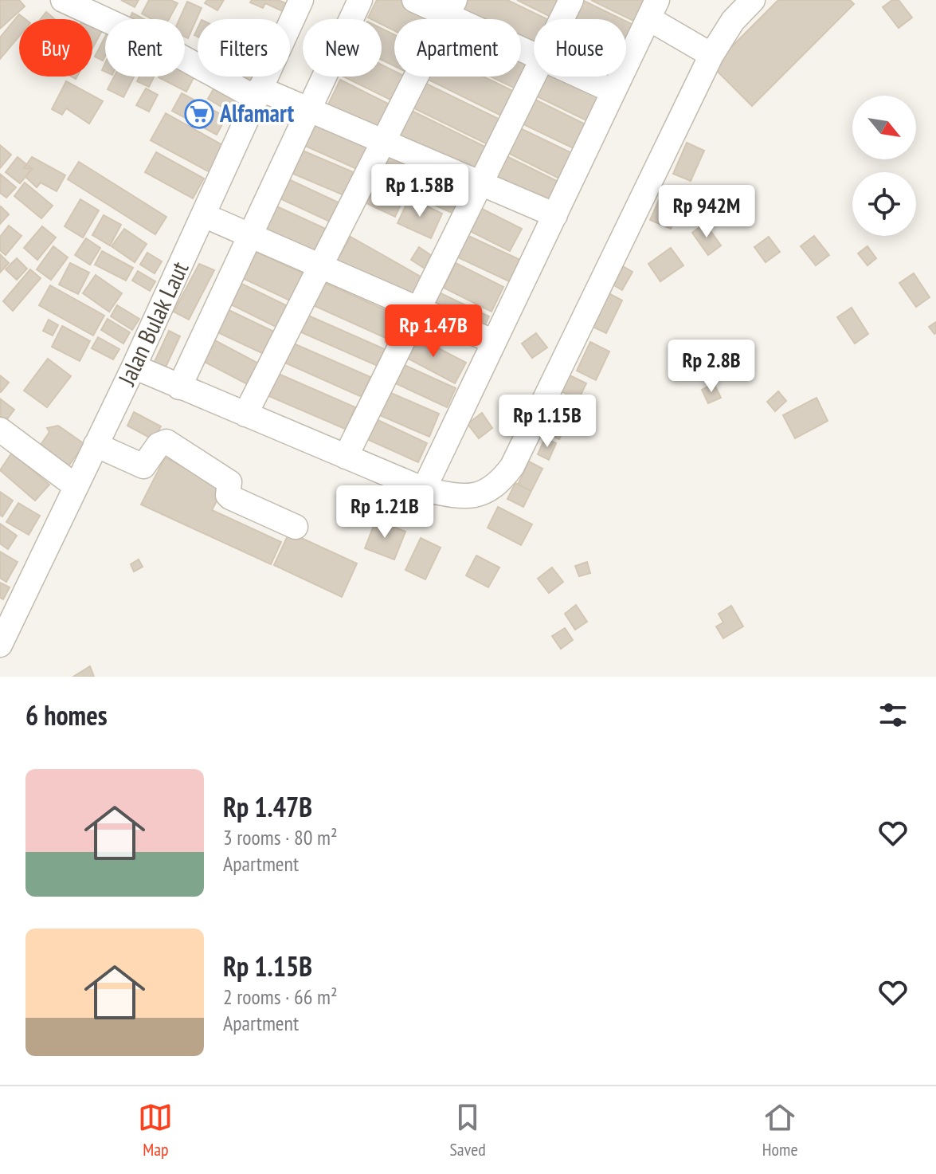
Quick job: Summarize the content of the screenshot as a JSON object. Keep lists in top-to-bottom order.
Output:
{
  "streets": {
    "street": ["Jalan Bulak Laut"]
  },
  "places": {
    "supermarket": ["Alfamart"]
  },
  "north": "bottom right",
  "page": {
    "chip": [
      "Buy",
      "Rent",
      "Filters",
      "New",
      "Apartment",
      "House"
    ],
    "price": [
      "Rp 1.58B",
      "Rp 942M",
      "Rp 1.47B",
      "Rp 2.8B",
      "Rp 1.15B",
      "Rp 1.21B"
    ],
    "heading": "6 homes",
    "list": [
      {
        "name": "Rp 1.47B",
        "note": "3 rooms · 80 m² · Apartment"
      },
      {
        "name": "Rp 1.15B",
        "note": "2 rooms · 66 m² · Apartment"
      }
    ],
    "tabs": ["Map", "Saved", "Home"]
  }
}
